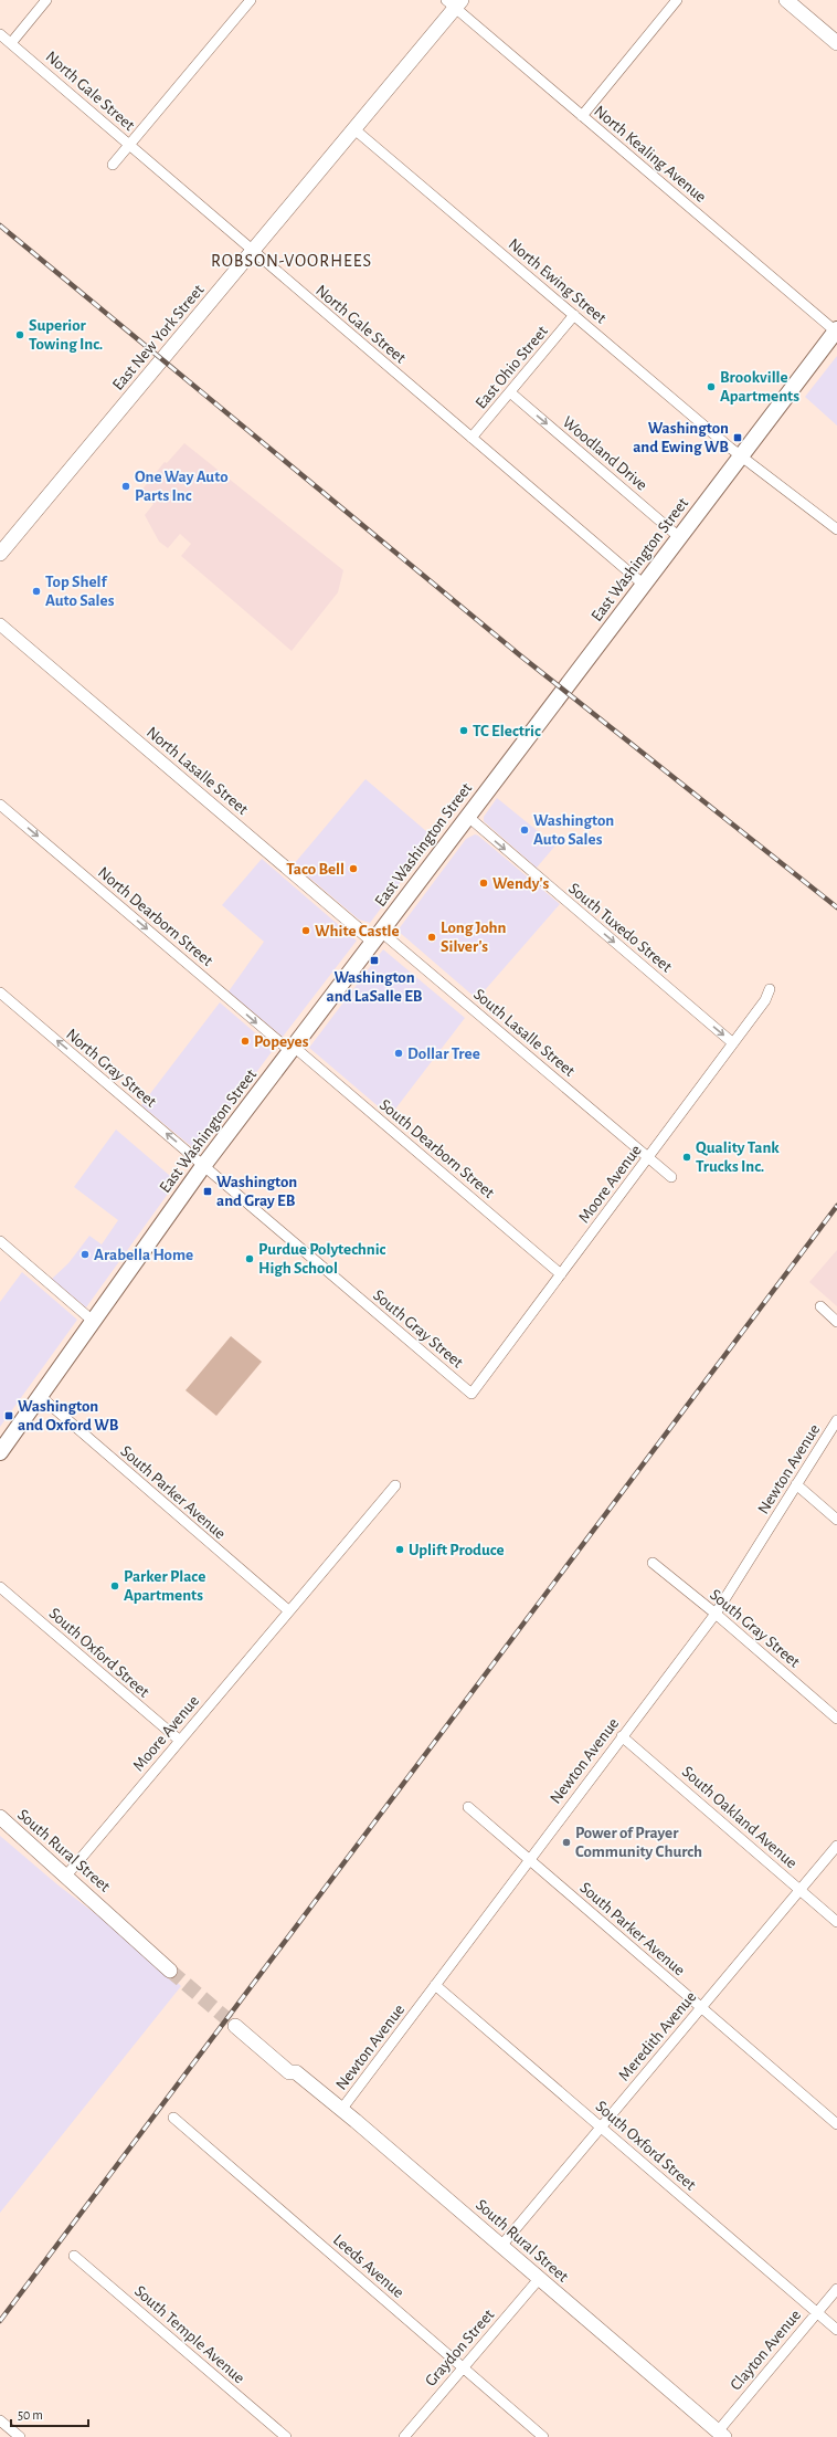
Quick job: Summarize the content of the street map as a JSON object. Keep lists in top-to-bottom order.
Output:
{
  "streets": {
    "main road": ["East New York Street", "East Washington Street", "South Rural Street"],
    "street": [
      "North Gale Street",
      "North Kealing Avenue",
      "North Ewing Street",
      "East Ohio Street",
      "Woodland Drive",
      "North Lasalle Street",
      "North Dearborn Street",
      "South Tuxedo Street",
      "South Lasalle Street",
      "North Gray Street",
      "South Dearborn Street",
      "Moore Avenue",
      "South Gray Street",
      "Newton Avenue",
      "South Parker Avenue",
      "South Oxford Street",
      "South Oakland Avenue",
      "Meredith Avenue",
      "Leeds Avenue",
      "South Temple Avenue",
      "Graydon Street",
      "Clayton Avenue"
    ]
  },
  "crossings": [
    ["North Gale Street", "East New York Street"],
    ["North Gale Street", "East Ohio Street"],
    ["North Gale Street", "East Washington Street"],
    ["North Kealing Avenue", "East New York Street"],
    ["North Kealing Avenue", "East Washington Street"],
    ["North Ewing Street", "East New York Street"],
    ["North Ewing Street", "East Ohio Street"],
    ["North Ewing Street", "East Washington Street"],
    ["East Ohio Street", "Woodland Drive"],
    ["Woodland Drive", "East Washington Street"],
    ["East Washington Street", "North Lasalle Street"],
    ["East Washington Street", "North Dearborn Street"],
    ["East Washington Street", "South Tuxedo Street"],
    ["East Washington Street", "South Lasalle Street"],
    ["East Washington Street", "North Gray Street"],
    ["East Washington Street", "South Dearborn Street"],
    ["East Washington Street", "South Gray Street"],
    ["East Washington Street", "South Parker Avenue"],
    ["North Lasalle Street", "South Lasalle Street"],
    ["North Dearborn Street", "South Dearborn Street"],
    ["South Tuxedo Street", "Moore Avenue"],
    ["South Lasalle Street", "Moore Avenue"],
    ["North Gray Street", "South Gray Street"],
    ["South Dearborn Street", "Moore Avenue"],
    ["Moore Avenue", "South Gray Street"],
    ["Moore Avenue", "South Parker Avenue"],
    ["Moore Avenue", "South Oxford Street"],
    ["Moore Avenue", "South Rural Street"],
    ["South Gray Street", "Newton Avenue"],
    ["Newton Avenue", "South Parker Avenue"],
    ["Newton Avenue", "South Oxford Street"],
    ["Newton Avenue", "South Oakland Avenue"],
    ["Newton Avenue", "South Rural Street"],
    ["South Parker Avenue", "Meredith Avenue"],
    ["South Oxford Street", "Meredith Avenue"],
    ["South Oxford Street", "Clayton Avenue"],
    ["South Oakland Avenue", "Meredith Avenue"],
    ["South Rural Street", "Meredith Avenue"],
    ["South Rural Street", "Graydon Street"],
    ["South Rural Street", "Clayton Avenue"],
    ["Leeds Avenue", "Graydon Street"]
  ],
  "one_way": [
    "Woodland Drive",
    "North Dearborn Street",
    "South Tuxedo Street",
    "North Gray Street"
  ],
  "districts": ["ROBSON-VOORHEES"],
  "places": {
    "other": [
      "Superior Towing Inc.",
      "Brookville Apartments",
      "One Way Auto Parts Inc",
      "Top Shelf Auto Sales",
      "TC Electric",
      "Washington Auto Sales",
      "Taco Bell",
      "Wendy's",
      "White Castle",
      "Long John Silver's",
      "Popeyes",
      "Dollar Tree",
      "Quality Tank Trucks Inc.",
      "Arabella Home",
      "Purdue Polytechnic High School",
      "Uplift Produce",
      "Parker Place Apartments",
      "Power of Prayer Community Church"
    ],
    "transit": [
      "Washington and Ewing WB",
      "Washington and LaSalle EB",
      "Washington and Gray EB",
      "Washington and Oxford WB"
    ]
  },
  "scale_bar": "50 m"
}
